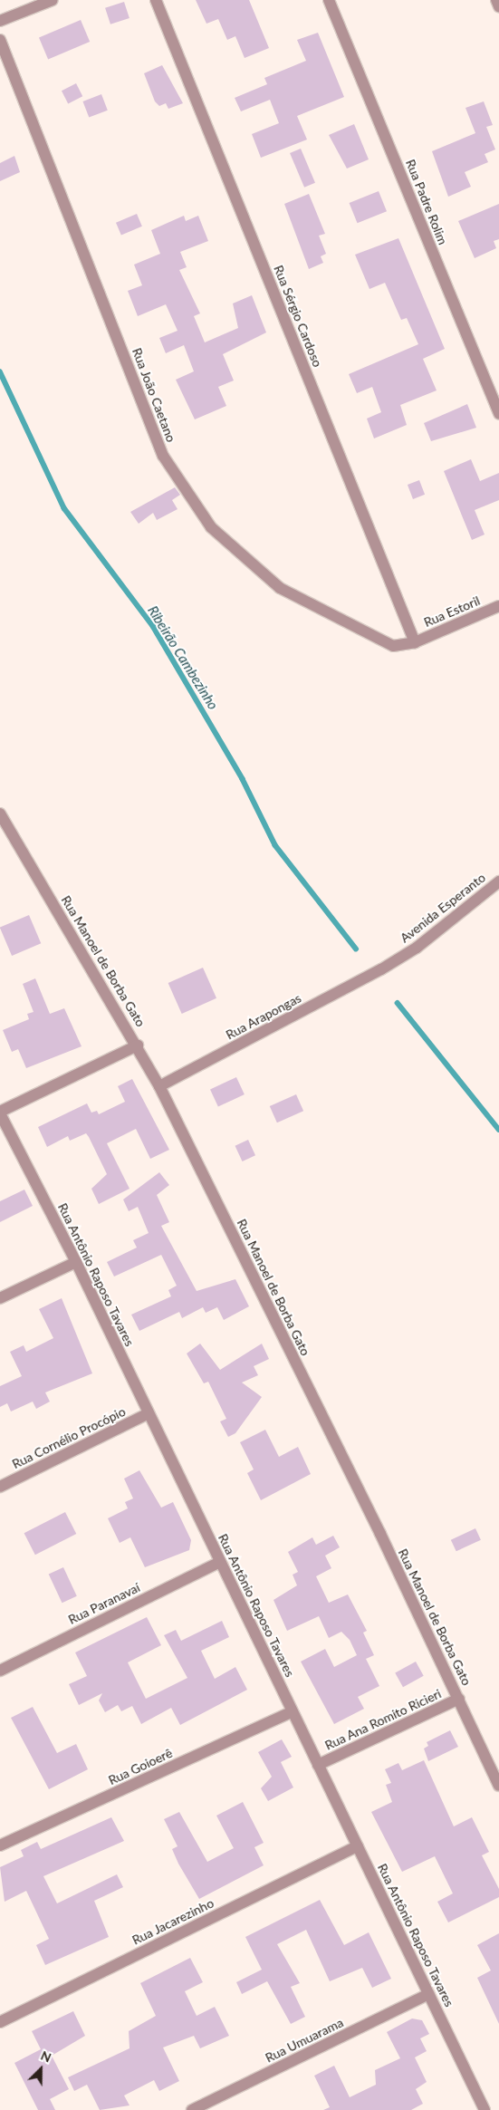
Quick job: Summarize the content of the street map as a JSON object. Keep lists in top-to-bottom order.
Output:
{
  "streets": {
    "street": [
      "Rua Padre Rolim",
      "Rua Sérgio Cardoso",
      "Rua João Caetano",
      "Rua Estoril",
      "Avenida Esperanto",
      "Rua Manoel de Borba Gato",
      "Rua Arapongas",
      "Rua Antônio Raposo Tavares",
      "Rua Cornélio Procópio",
      "Rua Paranavaí",
      "Rua Ana Romito Ricieri",
      "Rua Goioerê",
      "Rua Jacarezinho",
      "Rua Umuarama"
    ]
  },
  "crossings": [
    ["Rua Sérgio Cardoso", "Rua João Caetano"],
    ["Rua Sérgio Cardoso", "Rua Estoril"],
    ["Rua João Caetano", "Rua Estoril"],
    ["Avenida Esperanto", "Rua Arapongas"],
    ["Rua Manoel de Borba Gato", "Rua Arapongas"],
    ["Rua Manoel de Borba Gato", "Rua Ana Romito Ricieri"],
    ["Rua Antônio Raposo Tavares", "Rua Cornélio Procópio"],
    ["Rua Antônio Raposo Tavares", "Rua Paranavaí"],
    ["Rua Antônio Raposo Tavares", "Rua Ana Romito Ricieri"],
    ["Rua Antônio Raposo Tavares", "Rua Goioerê"],
    ["Rua Antônio Raposo Tavares", "Rua Jacarezinho"],
    ["Rua Antônio Raposo Tavares", "Rua Umuarama"]
  ],
  "water": ["Ribeirão Cambezinho"],
  "north": "top right"
}
